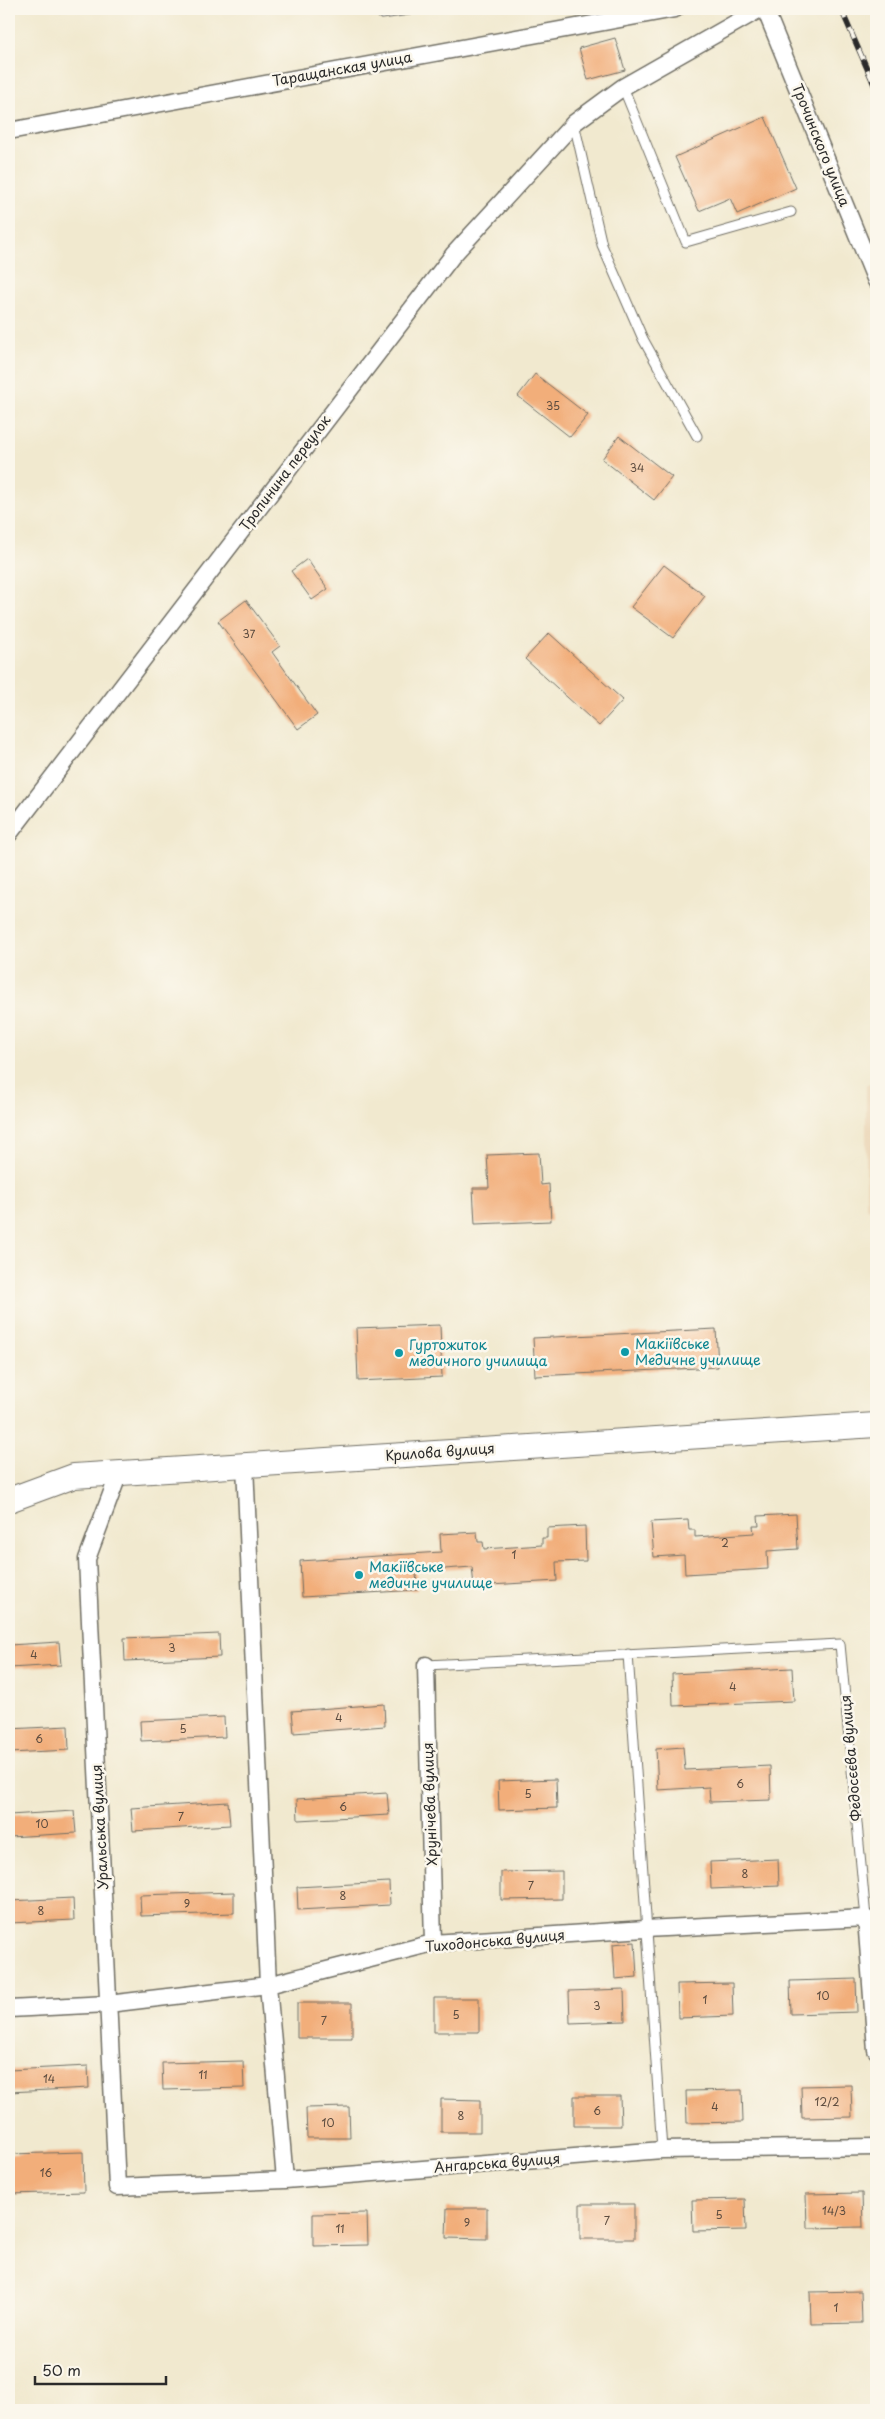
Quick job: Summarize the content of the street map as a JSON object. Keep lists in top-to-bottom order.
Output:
{
  "streets": {
    "main road": ["Крилова вулиця"],
    "street": [
      "Таращанская улица",
      "Трочинского улица",
      "Тропинина переулок",
      "Федосєєва вулиця",
      "Хрунічева вулиця",
      "Уральська вулиця",
      "Тиходонська вулиця",
      "Ангарська вулиця"
    ]
  },
  "crossings": [
    ["Крилова вулиця", "Уральська вулиця"],
    ["Федосєєва вулиця", "Тиходонська вулиця"],
    ["Хрунічева вулиця", "Тиходонська вулиця"],
    ["Уральська вулиця", "Тиходонська вулиця"],
    ["Уральська вулиця", "Ангарська вулиця"]
  ],
  "places": ["Макіївське Медичне училище", "Гуртожиток медичного училища", "Макіївське медичне училище"],
  "house_numbers": [
    "35",
    "34",
    "37",
    "2",
    "1",
    "3",
    "4",
    "4",
    "4",
    "5",
    "6",
    "6",
    "5",
    "6",
    "7",
    "10",
    "8",
    "7",
    "8",
    "9",
    "8",
    "10",
    "1",
    "3",
    "5",
    "7",
    "11",
    "14",
    "12/2",
    "4",
    "6",
    "8",
    "10",
    "16",
    "14/3",
    "5",
    "7",
    "9",
    "11",
    "1"
  ],
  "scale_bar": "50 m"
}
